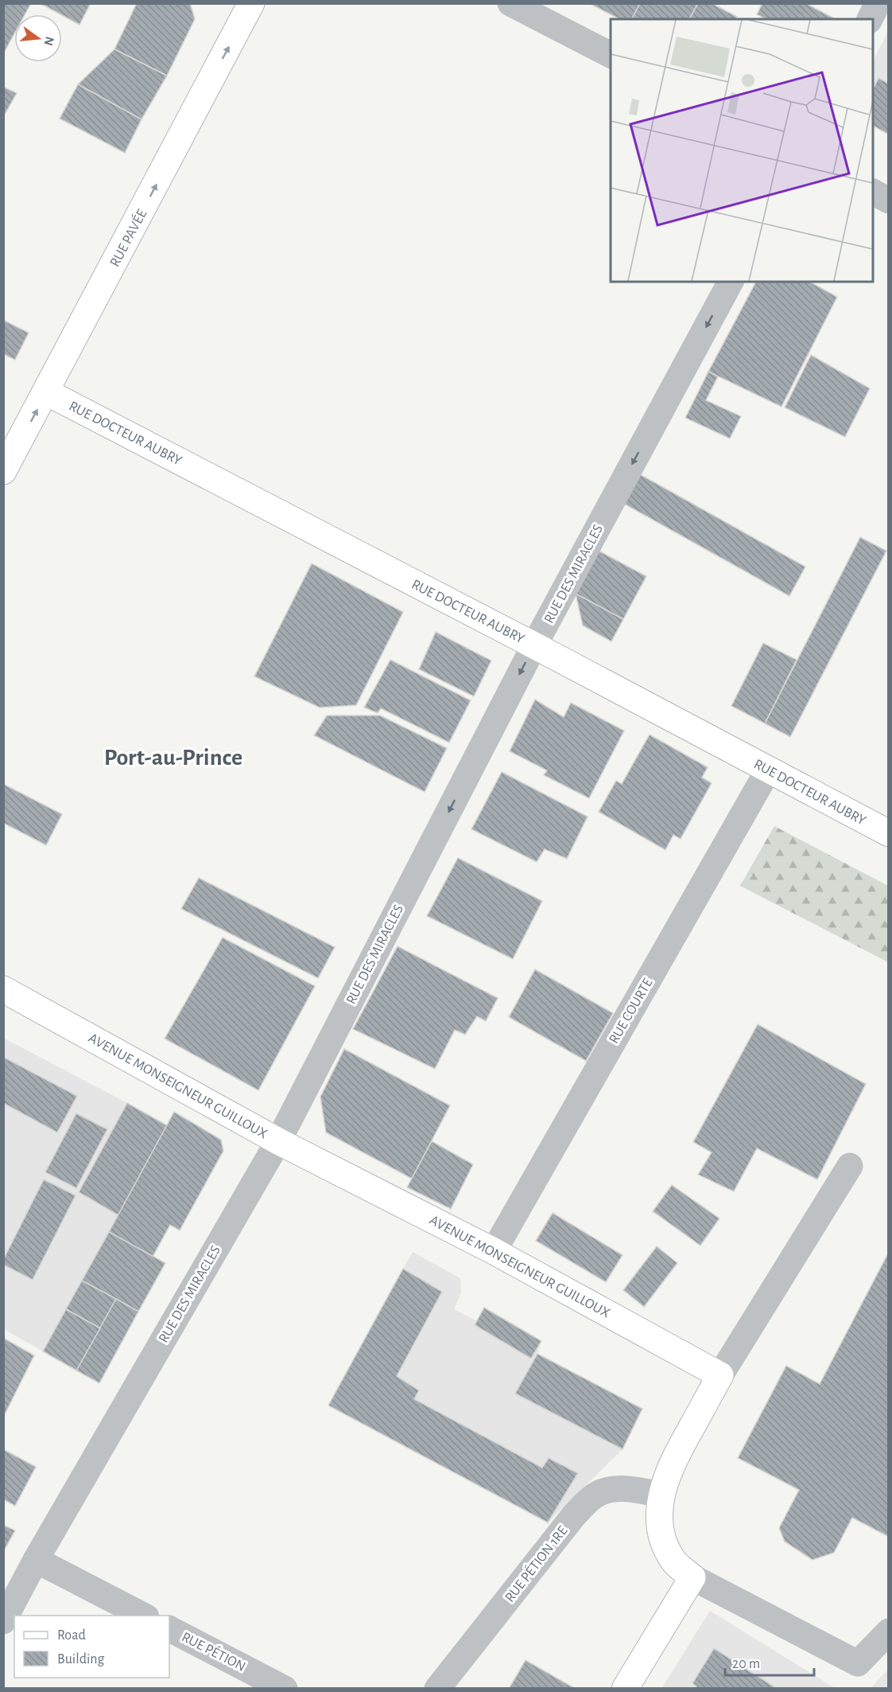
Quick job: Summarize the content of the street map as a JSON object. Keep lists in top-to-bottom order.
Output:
{
  "streets": {
    "street": [
      "RUE PAVÉE",
      "RUE DOCTEUR AUBRY",
      "RUE DES MIRACLES",
      "RUE COURTE",
      "AVENUE MONSEIGNEUR GUILLOUX",
      "RUE PÉTION 1RE",
      "RUE PÉTION"
    ]
  },
  "crossings": [
    ["RUE PAVÉE", "RUE DOCTEUR AUBRY"],
    ["RUE DOCTEUR AUBRY", "RUE DES MIRACLES"],
    ["RUE DOCTEUR AUBRY", "RUE COURTE"],
    ["RUE DES MIRACLES", "AVENUE MONSEIGNEUR GUILLOUX"],
    ["RUE COURTE", "AVENUE MONSEIGNEUR GUILLOUX"]
  ],
  "one_way": ["RUE PAVÉE", "RUE DES MIRACLES"],
  "districts": ["Port-au-Prince"],
  "legend": ["Road", "Building"],
  "scale_bar": "20 m",
  "north": "right"
}
